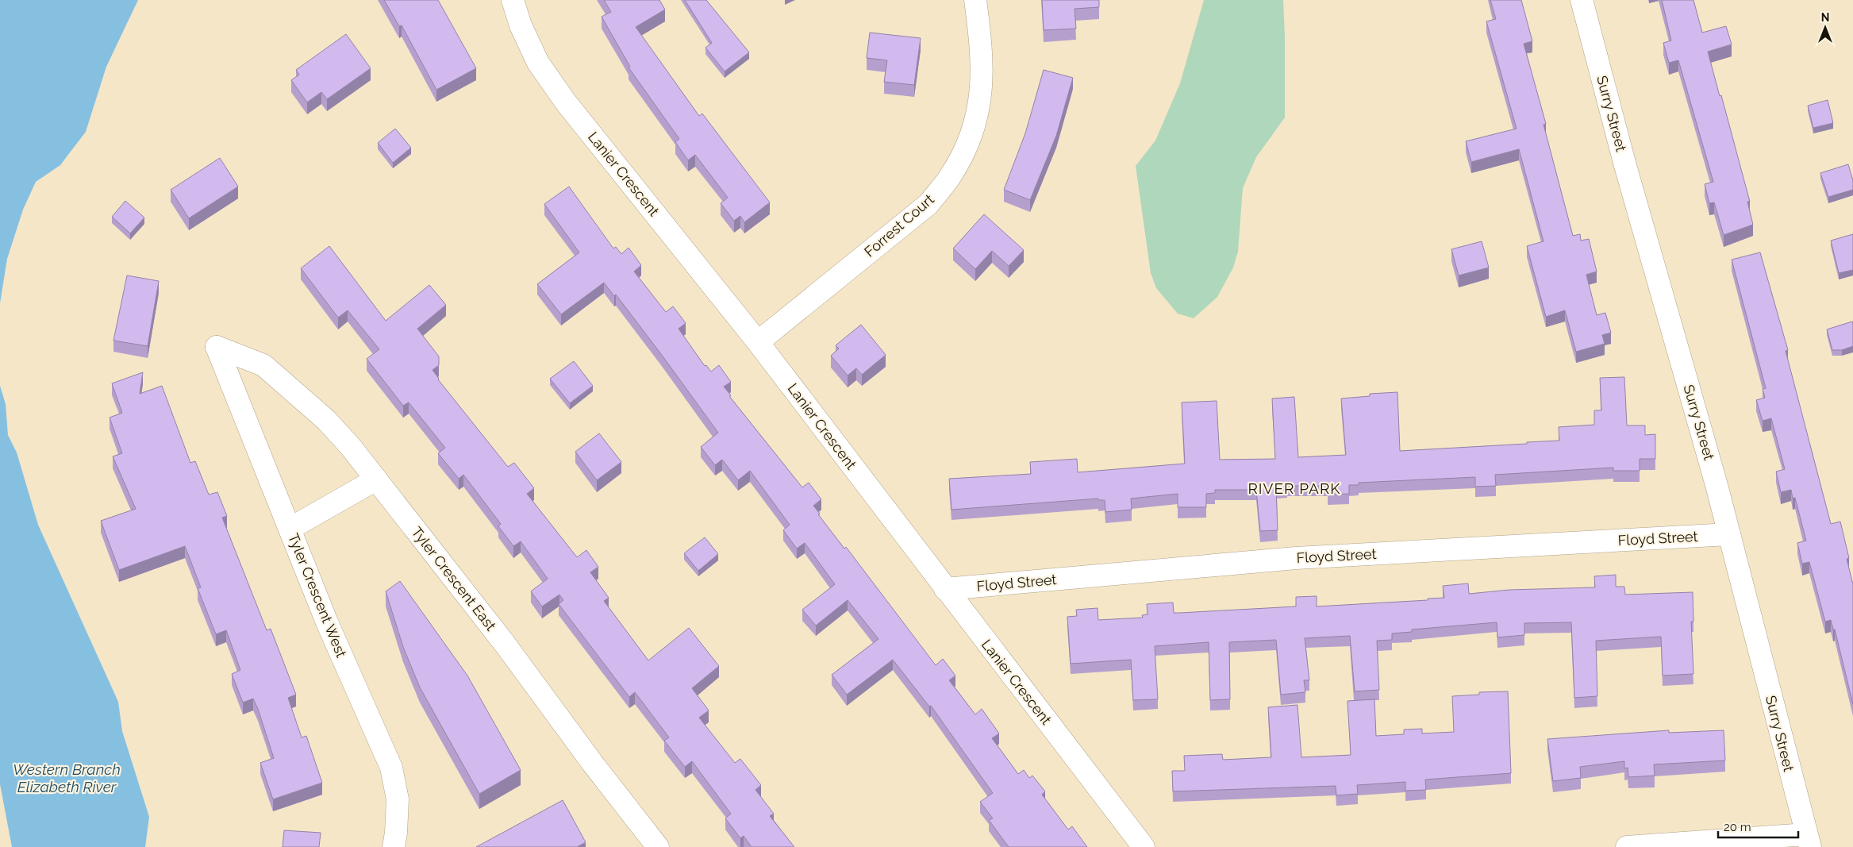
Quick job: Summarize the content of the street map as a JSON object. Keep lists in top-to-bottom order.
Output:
{
  "streets": {
    "street": [
      "Surry Street",
      "Lanier Crescent",
      "Forrest Court",
      "Floyd Street",
      "Tyler Crescent East",
      "Tyler Crescent West"
    ]
  },
  "crossings": [
    ["Surry Street", "Floyd Street"],
    ["Lanier Crescent", "Forrest Court"],
    ["Lanier Crescent", "Floyd Street"],
    ["Tyler Crescent East", "Tyler Crescent West"]
  ],
  "districts": ["RIVER PARK"],
  "water": ["Western Branch Elizabeth River"],
  "scale_bar": "20 m",
  "north": "top"
}
